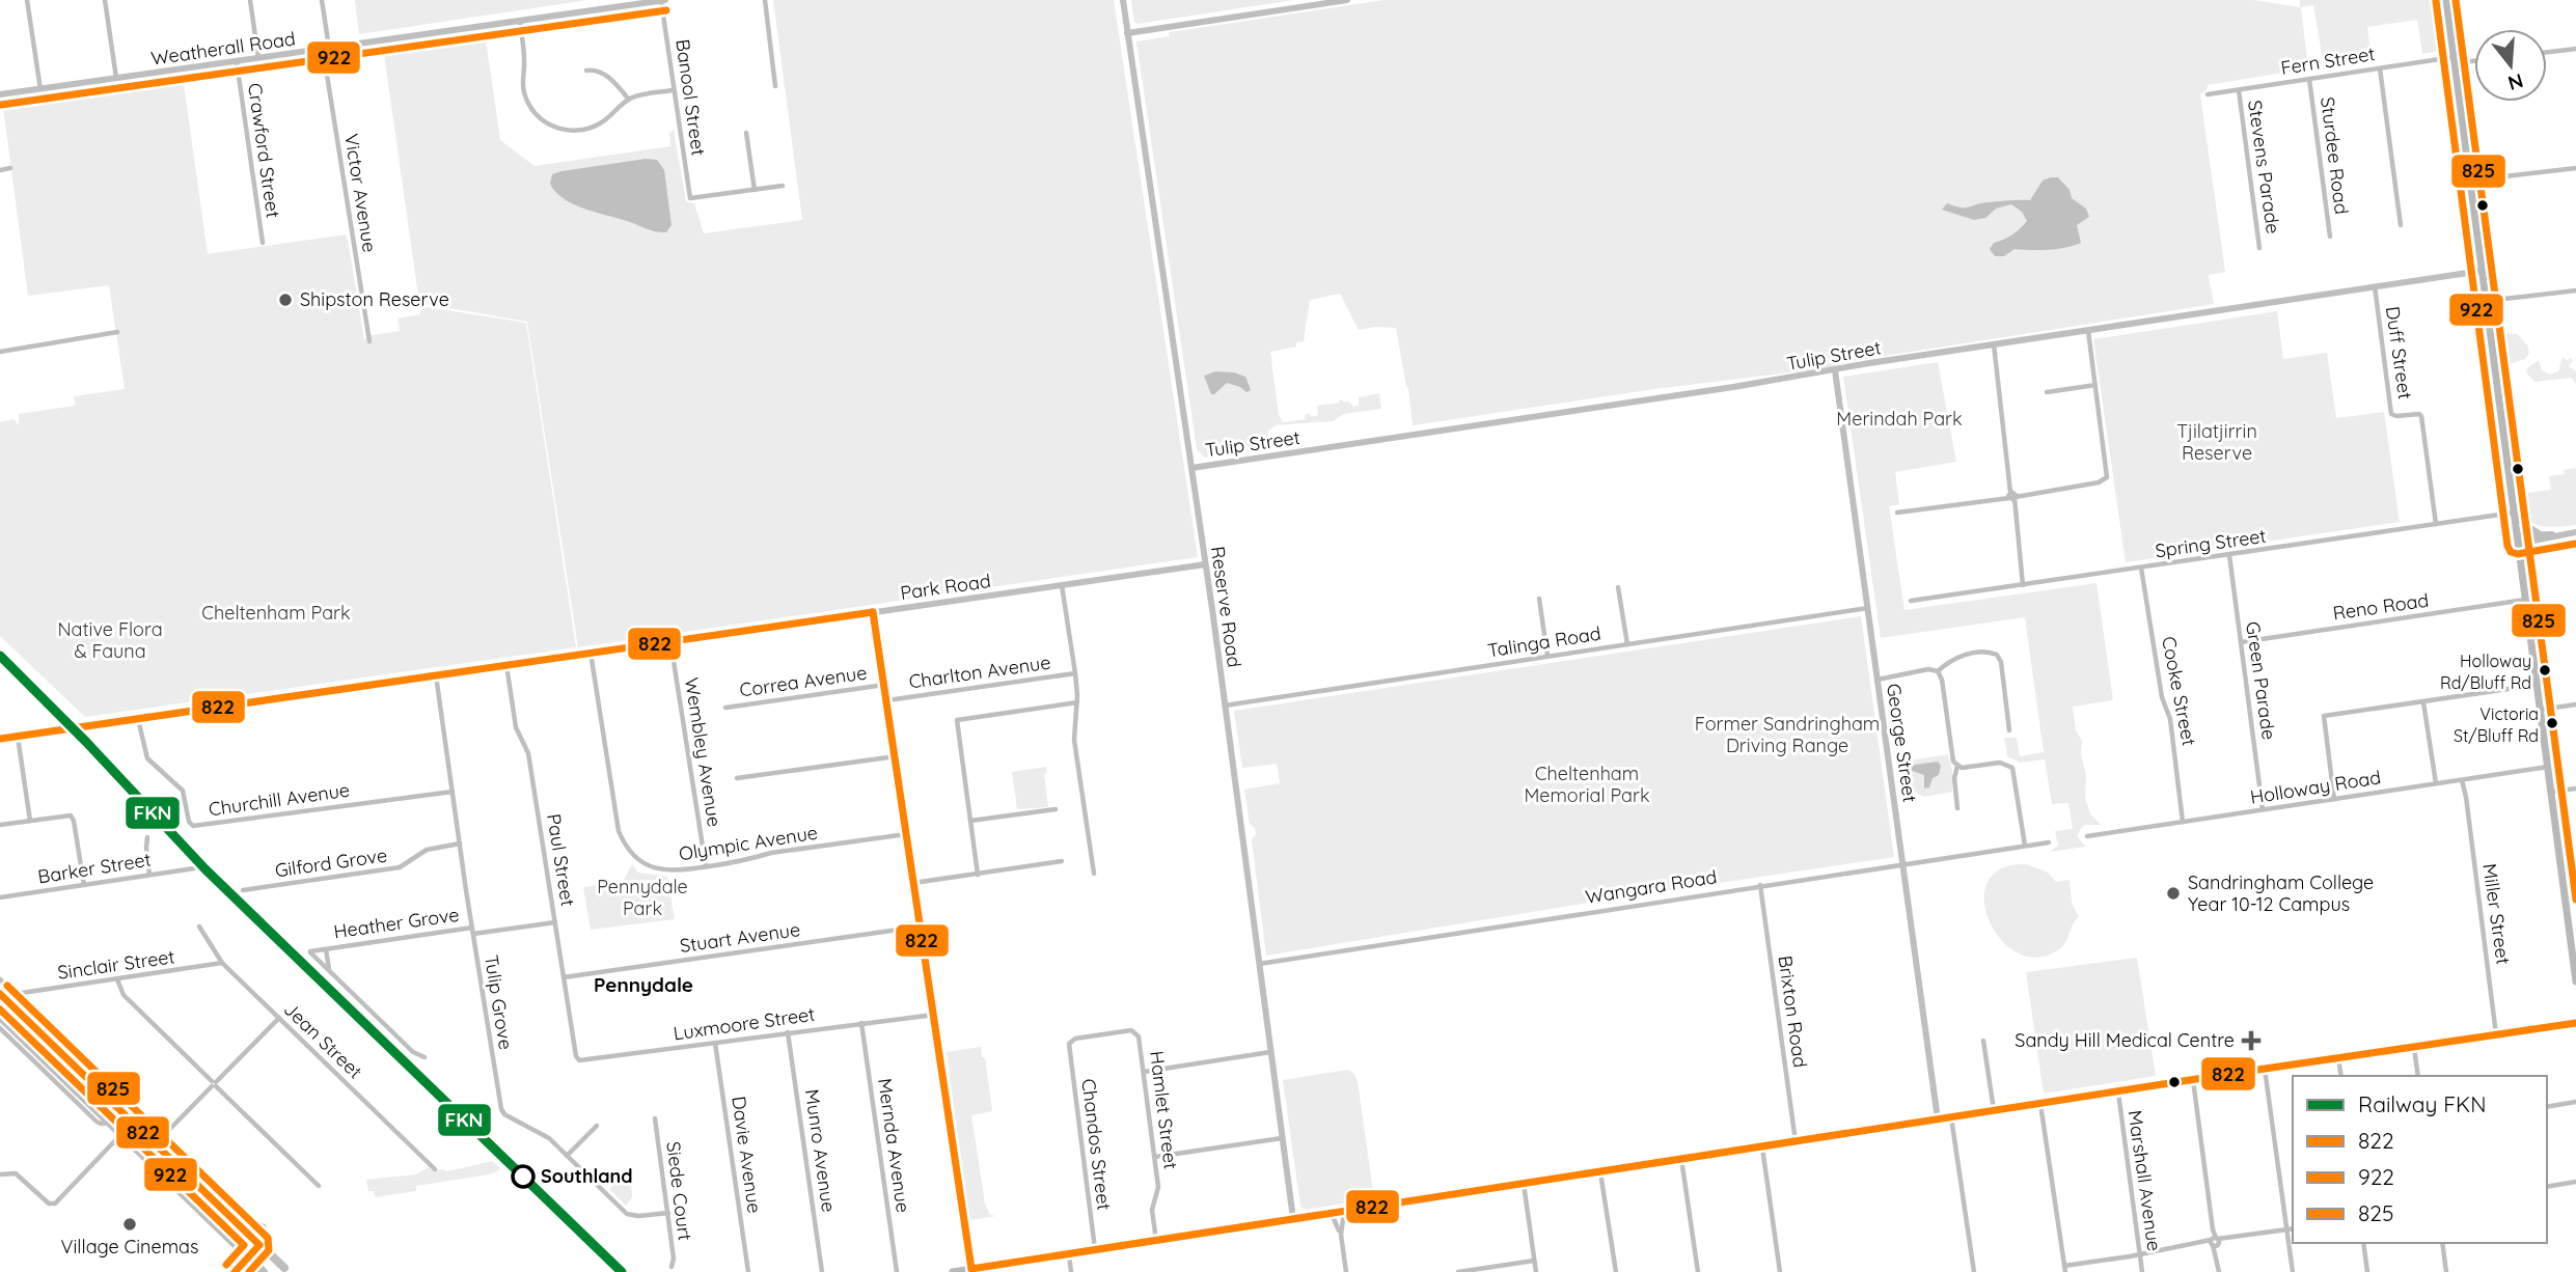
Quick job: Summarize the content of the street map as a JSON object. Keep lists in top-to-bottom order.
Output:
{
  "streets": {
    "street": [
      "Weatherall Road",
      "Fern Street",
      "Banool Street",
      "Crawford Street",
      "Sturdee Road",
      "Stevens Parade",
      "Victor Avenue",
      "Duff Street",
      "Tulip Street",
      "Spring Street",
      "Park Road",
      "Reserve Road",
      "Reno Road",
      "Talinga Road",
      "Charlton Avenue",
      "Green Parade",
      "Correa Avenue",
      "Cooke Street",
      "George Street",
      "Wembley Avenue",
      "Holloway Road",
      "Churchill Avenue",
      "Olympic Avenue",
      "Paul Street",
      "Gilford Grove",
      "Barker Street",
      "Wangara Road",
      "Miller Street",
      "Heather Grove",
      "Stuart Avenue",
      "Sinclair Street",
      "Tulip Grove",
      "Brixton Road",
      "Luxmoore Street",
      "Jean Street",
      "Hamlet Street",
      "Chandos Street",
      "Mernda Avenue",
      "Munro Avenue",
      "Davie Avenue",
      "Marshall Avenue",
      "Siede Court"
    ]
  },
  "crossings": [
    ["Weatherall Road", "Banool Street"],
    ["Weatherall Road", "Crawford Street"],
    ["Weatherall Road", "Victor Avenue"],
    ["Fern Street", "Sturdee Road"],
    ["Fern Street", "Stevens Parade"],
    ["Duff Street", "Tulip Street"],
    ["Duff Street", "Spring Street"],
    ["Tulip Street", "Reserve Road"],
    ["Tulip Street", "George Street"],
    ["Spring Street", "Green Parade"],
    ["Spring Street", "Cooke Street"],
    ["Park Road", "Reserve Road"],
    ["Park Road", "Charlton Avenue"],
    ["Park Road", "Wembley Avenue"],
    ["Park Road", "Churchill Avenue"],
    ["Park Road", "Olympic Avenue"],
    ["Park Road", "Paul Street"],
    ["Park Road", "Tulip Grove"],
    ["Reserve Road", "Talinga Road"],
    ["Reserve Road", "Wangara Road"],
    ["Reno Road", "Green Parade"],
    ["Talinga Road", "George Street"],
    ["Green Parade", "Holloway Road"],
    ["Cooke Street", "Holloway Road"],
    ["George Street", "Wangara Road"],
    ["Wembley Avenue", "Olympic Avenue"],
    ["Holloway Road", "Miller Street"],
    ["Churchill Avenue", "Tulip Grove"],
    ["Paul Street", "Heather Grove"],
    ["Paul Street", "Stuart Avenue"],
    ["Paul Street", "Luxmoore Street"],
    ["Gilford Grove", "Tulip Grove"],
    ["Wangara Road", "Brixton Road"],
    ["Heather Grove", "Tulip Grove"],
    ["Sinclair Street", "Jean Street"],
    ["Tulip Grove", "Siede Court"],
    ["Luxmoore Street", "Mernda Avenue"],
    ["Luxmoore Street", "Munro Avenue"],
    ["Luxmoore Street", "Davie Avenue"],
    ["Hamlet Street", "Chandos Street"]
  ],
  "districts": ["Pennydale"],
  "parks": [
    "Merindah Park",
    "Tjilatjirrin Reserve",
    "Cheltenham Park",
    "Native Flora & Fauna",
    "Former Sandringham Driving Range",
    "Cheltenham Memorial Park",
    "Pennydale Park"
  ],
  "places": {
    "other": [
      "Shipston Reserve",
      "Holloway Rd/Bluff Rd",
      "Victoria St/Bluff Rd",
      "Sandringham College Year 10-12 Campus",
      "Southland",
      "Village Cinemas"
    ],
    "health": ["Sandy Hill Medical Centre"]
  },
  "lines": [
    "transit line 825",
    "transit line 922",
    "transit line 822",
    "rail line FKN"
  ],
  "legend": [
    "Railway FKN",
    "822",
    "922",
    "825"
  ],
  "north": "bottom"
}
